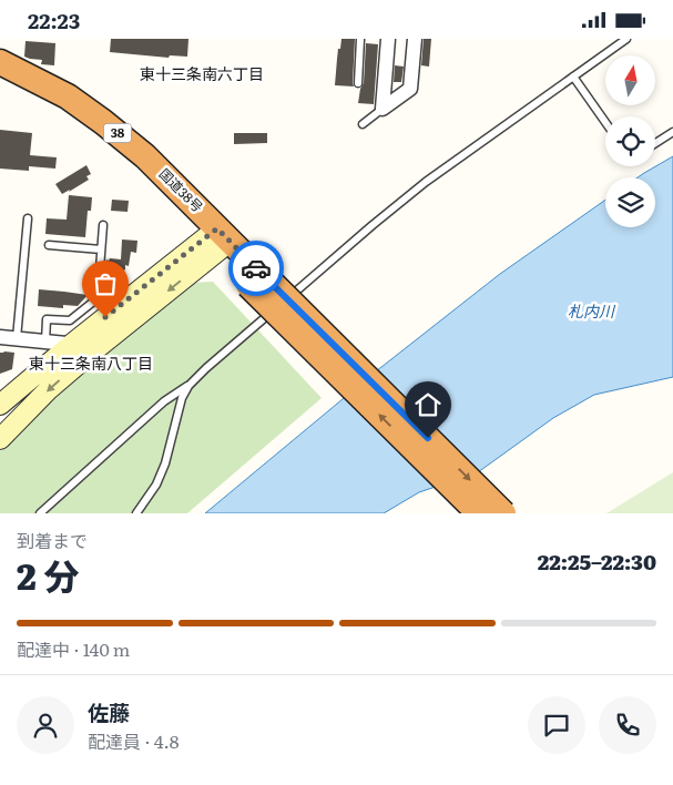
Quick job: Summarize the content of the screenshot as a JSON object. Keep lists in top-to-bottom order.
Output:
{
  "streets": {
    "highway": ["38", "国道38号"]
  },
  "districts": ["東十三条南六丁目", "東十三条南八丁目"],
  "water": ["札内川"],
  "north": "top",
  "page": {
    "status": "22:23",
    "heading": ["2 分", "到着まで", "22:25–22:30"],
    "panel": ["佐藤", "配達員 · 4.8"],
    "bar": "配達中 · 140 m"
  }
}
